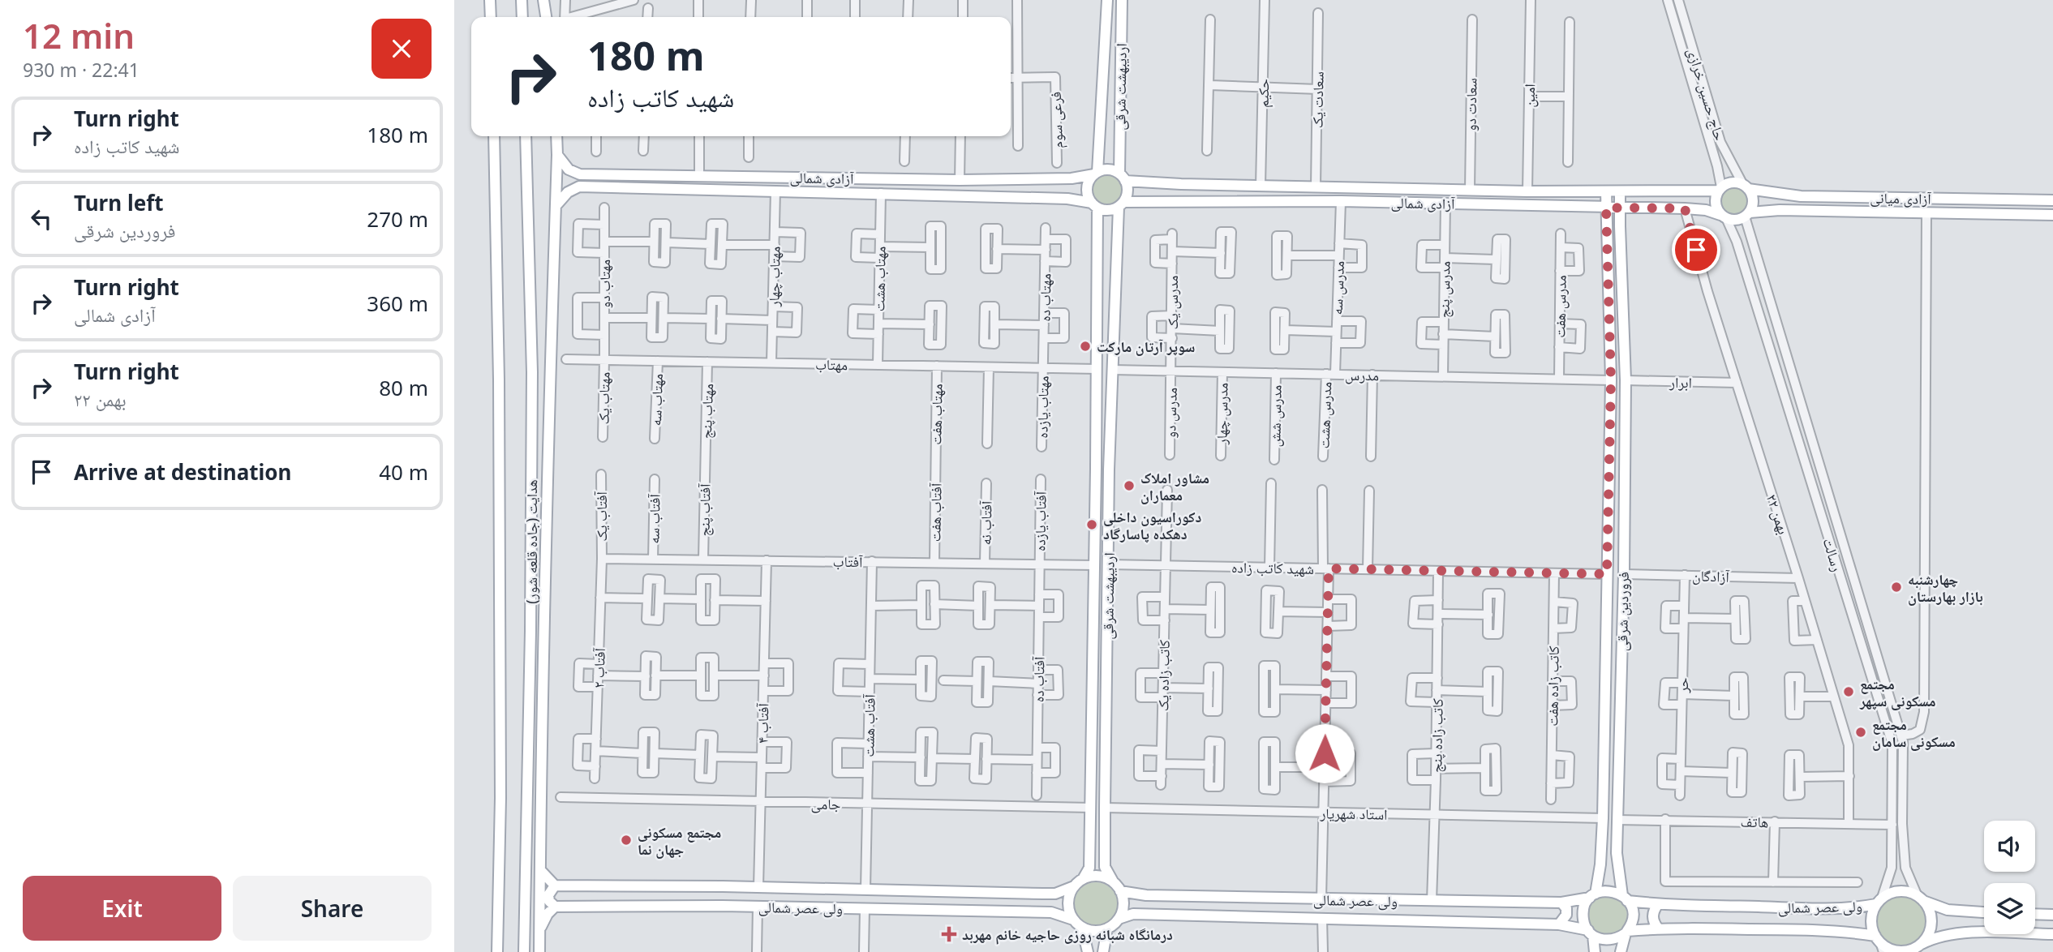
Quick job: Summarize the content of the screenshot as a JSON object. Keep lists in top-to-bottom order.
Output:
{
  "streets": {
    "main road": [
      "اردیبهشت شرقی",
      "آزادی شمالی",
      "آزادی میانی",
      "هدایت (جاده قلعه شور)",
      "فروردین شرقی",
      "ولی عصر شمالی"
    ],
    "street": [
      "حکیم",
      "حاج حسین خرازی",
      "امین",
      "سعادت یک",
      "سعادت دو",
      "فرعی سوم",
      "مهتاب چهار",
      "مهتاب هشت",
      "مهتاب دو",
      "مدرس سه",
      "مدرس پنج",
      "مهتاب ده",
      "مدرس یک",
      "مدرس هفت",
      "مهتاب",
      "مدرس",
      "ابرار",
      "مهتاب یک",
      "مهتاب سه",
      "مهتاب یازده",
      "مهتاب پنج",
      "مدرس دو",
      "مدرس چهار",
      "مهتاب هفت",
      "مدرس هشت",
      "مدرس شش",
      "آفتاب پنج",
      "آفتاب هفت",
      "۲۲ بهمن",
      "آفتاب یک",
      "آفتاب سه",
      "آفتاب یازده",
      "آفتاب نه",
      "رسالت",
      "آفتاب",
      "شهید کاتب زاده",
      "آزادگان",
      "آفتاب ۲",
      "کاتب زاده یک",
      "آفتاب ده",
      "حر",
      "کاتب زاده هفت",
      "آفتاب ۴",
      "آفتاب هشت",
      "کاتب زاده پنج",
      "جامی",
      "استاد شهریار",
      "هاتف"
    ]
  },
  "crossings": [
    ["اردیبهشت شرقی", "آزادی شمالی"],
    ["اردیبهشت شرقی", "مهتاب"],
    ["اردیبهشت شرقی", "مدرس"],
    ["اردیبهشت شرقی", "آفتاب"],
    ["اردیبهشت شرقی", "شهید کاتب زاده"],
    ["اردیبهشت شرقی", "جامی"],
    ["اردیبهشت شرقی", "استاد شهریار"],
    ["اردیبهشت شرقی", "ولی عصر شمالی"],
    ["حکیم", "آزادی شمالی"],
    ["حاج حسین خرازی", "آزادی شمالی"],
    ["حاج حسین خرازی", "آزادی میانی"],
    ["حاج حسین خرازی", "رسالت"],
    ["امین", "آزادی شمالی"],
    ["سعادت یک", "آزادی شمالی"],
    ["سعادت دو", "آزادی شمالی"],
    ["آزادی شمالی", "آزادی میانی"],
    ["آزادی شمالی", "مهتاب چهار"],
    ["آزادی شمالی", "مهتاب هشت"],
    ["آزادی شمالی", "مدرس سه"],
    ["آزادی شمالی", "مدرس پنج"],
    ["آزادی شمالی", "۲۲ بهمن"],
    ["آزادی شمالی", "رسالت"],
    ["آزادی شمالی", "فروردین شرقی"],
    ["آزادی میانی", "رسالت"],
    ["مهتاب چهار", "مهتاب"],
    ["مهتاب هشت", "مهتاب"],
    ["مهتاب دو", "مهتاب"],
    ["مهتاب دو", "مهتاب یک"],
    ["مدرس سه", "مدرس"],
    ["مدرس سه", "مدرس هشت"],
    ["مدرس پنج", "مدرس"],
    ["مهتاب ده", "مهتاب"],
    ["مهتاب ده", "مهتاب یازده"],
    ["مدرس یک", "مدرس"],
    ["مدرس یک", "مدرس دو"],
    ["مدرس هفت", "مدرس"],
    ["مهتاب", "مهتاب یک"],
    ["مهتاب", "مهتاب سه"],
    ["مهتاب", "مهتاب یازده"],
    ["مهتاب", "مهتاب پنج"],
    ["مهتاب", "مهتاب هفت"],
    ["مدرس", "مدرس دو"],
    ["مدرس", "مدرس چهار"],
    ["مدرس", "مدرس هشت"],
    ["مدرس", "مدرس شش"],
    ["مدرس", "فروردین شرقی"],
    ["ابرار", "۲۲ بهمن"],
    ["ابرار", "فروردین شرقی"],
    ["مهتاب پنج", "آفتاب پنج"],
    ["مهتاب هفت", "آفتاب هفت"],
    ["آفتاب پنج", "آفتاب"],
    ["آفتاب هفت", "آفتاب"],
    ["۲۲ بهمن", "آزادگان"],
    ["۲۲ بهمن", "هاتف"],
    ["آفتاب یک", "آفتاب"],
    ["آفتاب یک", "آفتاب ۲"],
    ["آفتاب سه", "آفتاب"],
    ["آفتاب یازده", "آفتاب"],
    ["آفتاب یازده", "آفتاب ده"],
    ["آفتاب نه", "آفتاب"],
    ["رسالت", "هاتف"],
    ["رسالت", "ولی عصر شمالی"],
    ["آفتاب", "آفتاب ۲"],
    ["آفتاب", "آفتاب ده"],
    ["آفتاب", "آفتاب ۴"],
    ["آفتاب", "آفتاب هشت"],
    ["شهید کاتب زاده", "فروردین شرقی"],
    ["شهید کاتب زاده", "کاتب زاده یک"],
    ["شهید کاتب زاده", "کاتب زاده هفت"],
    ["شهید کاتب زاده", "کاتب زاده پنج"],
    ["آزادگان", "فروردین شرقی"],
    ["آزادگان", "حر"],
    ["فروردین شرقی", "استاد شهریار"],
    ["فروردین شرقی", "هاتف"],
    ["فروردین شرقی", "ولی عصر شمالی"],
    ["آفتاب ۴", "جامی"],
    ["آفتاب ۴", "ولی عصر شمالی"],
    ["آفتاب هشت", "جامی"],
    ["آفتاب هشت", "ولی عصر شمالی"],
    ["کاتب زاده پنج", "استاد شهریار"],
    ["کاتب زاده پنج", "ولی عصر شمالی"]
  ],
  "places": {
    "other": [
      "سوپر آرتان مارکت",
      "مشاور املاک معماران",
      "دکوراسیون داخلی دهکده پاسارگاد",
      "چهارشنبه بازار بهارستان",
      "مجتمع مسکونی سپهر",
      "مجتمع مسکونی سامان",
      "مجتمع مسکونی جهان نما"
    ],
    "health": ["درمانگاه شبانه‌ روزی حاجیه‌ خانم مهربد"]
  },
  "page": {
    "heading": ["12 min", "930 m · 22:41"],
    "turn": ["180 m", "شهید کاتب زاده"],
    "list": [
      {
        "name": "Turn right",
        "note": "شهید کاتب زاده",
        "value": "180 m"
      },
      {
        "name": "Turn left",
        "note": "فروردین شرقی",
        "value": "270 m"
      },
      {
        "name": "Turn right",
        "note": "آزادی شمالی",
        "value": "360 m"
      },
      {
        "name": "Turn right",
        "note": "۲۲ بهمن",
        "value": "80 m"
      },
      {
        "name": "Arrive at destination",
        "value": "40 m"
      }
    ],
    "buttons": ["Exit", "Share"]
  }
}
